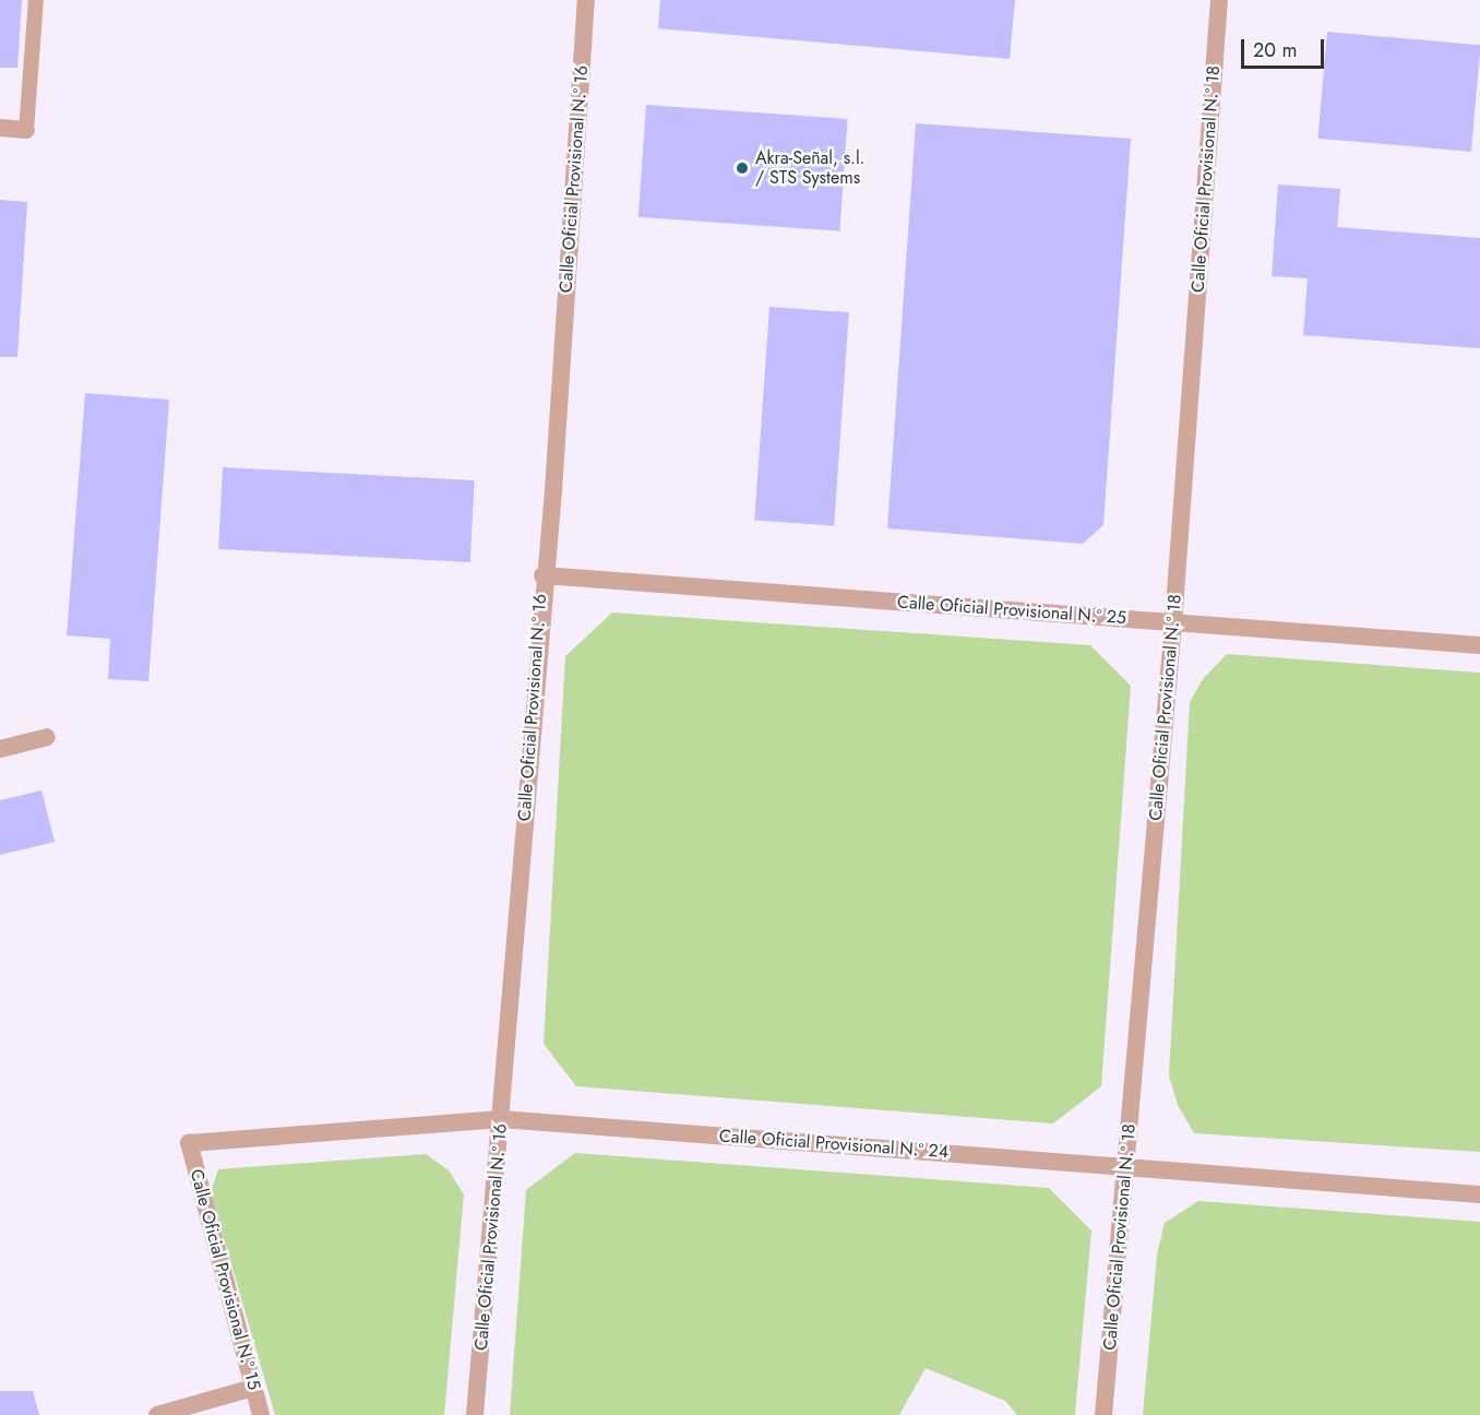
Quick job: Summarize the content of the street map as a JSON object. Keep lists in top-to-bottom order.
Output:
{
  "streets": {
    "street": [
      "Calle Oficial Provisional N.º 16",
      "Calle Oficial Provisional N.º 18",
      "Calle Oficial Provisional N.º 25",
      "Calle Oficial Provisional N.º 24",
      "Calle Oficial Provisional N.º 15"
    ]
  },
  "crossings": [
    ["Calle Oficial Provisional N.º 16", "Calle Oficial Provisional N.º 25"],
    ["Calle Oficial Provisional N.º 16", "Calle Oficial Provisional N.º 24"],
    ["Calle Oficial Provisional N.º 18", "Calle Oficial Provisional N.º 25"],
    ["Calle Oficial Provisional N.º 18", "Calle Oficial Provisional N.º 24"],
    ["Calle Oficial Provisional N.º 24", "Calle Oficial Provisional N.º 15"]
  ],
  "places": ["Akra-Señal, s.l. / STS Systems"],
  "scale_bar": "20 m"
}
